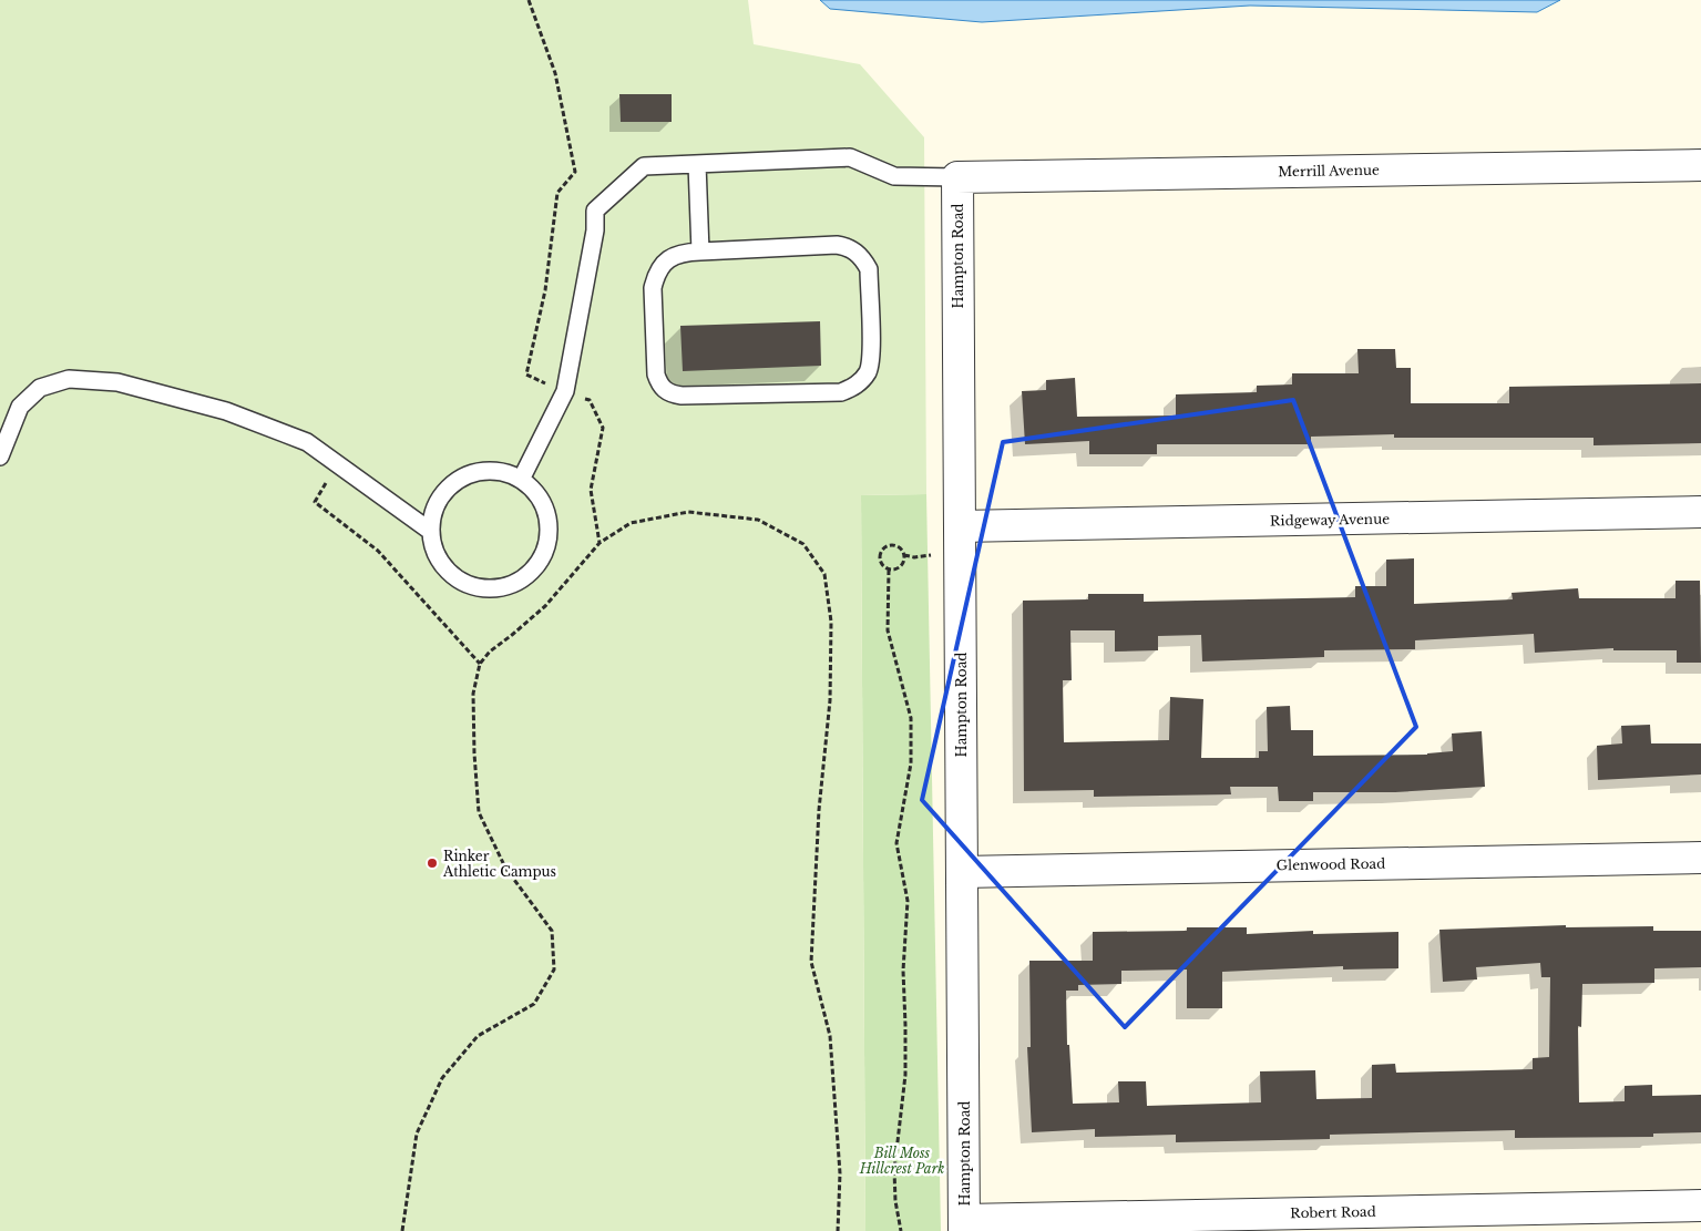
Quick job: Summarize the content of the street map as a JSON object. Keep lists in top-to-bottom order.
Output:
{
  "streets": {
    "street": [
      "Merrill Avenue",
      "Hampton Road",
      "Ridgeway Avenue",
      "Glenwood Road",
      "Robert Road"
    ]
  },
  "crossings": [
    ["Merrill Avenue", "Hampton Road"],
    ["Hampton Road", "Ridgeway Avenue"],
    ["Hampton Road", "Glenwood Road"],
    ["Hampton Road", "Robert Road"]
  ],
  "parks": ["Bill Moss Hillcrest Park"],
  "places": ["Rinker Athletic Campus"]
}
